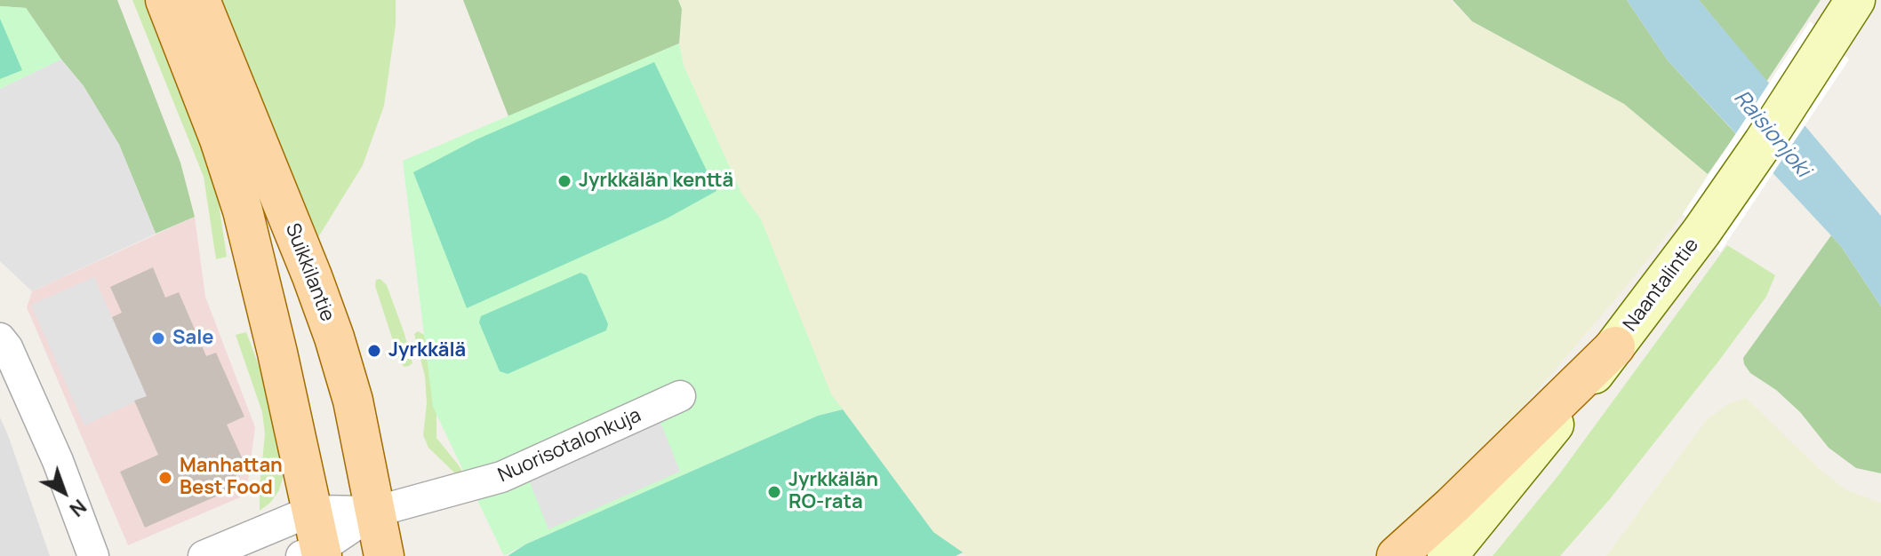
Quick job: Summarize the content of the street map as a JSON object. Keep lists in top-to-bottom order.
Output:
{
  "streets": {
    "main road": ["Suikkilantie", "Naantalintie"],
    "street": ["Nuorisotalonkuja"]
  },
  "crossings": [
    ["Suikkilantie", "Nuorisotalonkuja"]
  ],
  "water": ["Raisionjoki"],
  "places": [
    "Jyrkkälän kenttä",
    "Sale",
    "Jyrkkälä",
    "Manhattan Best Food",
    "Jyrkkälän RO-rata"
  ],
  "north": "bottom right"
}
